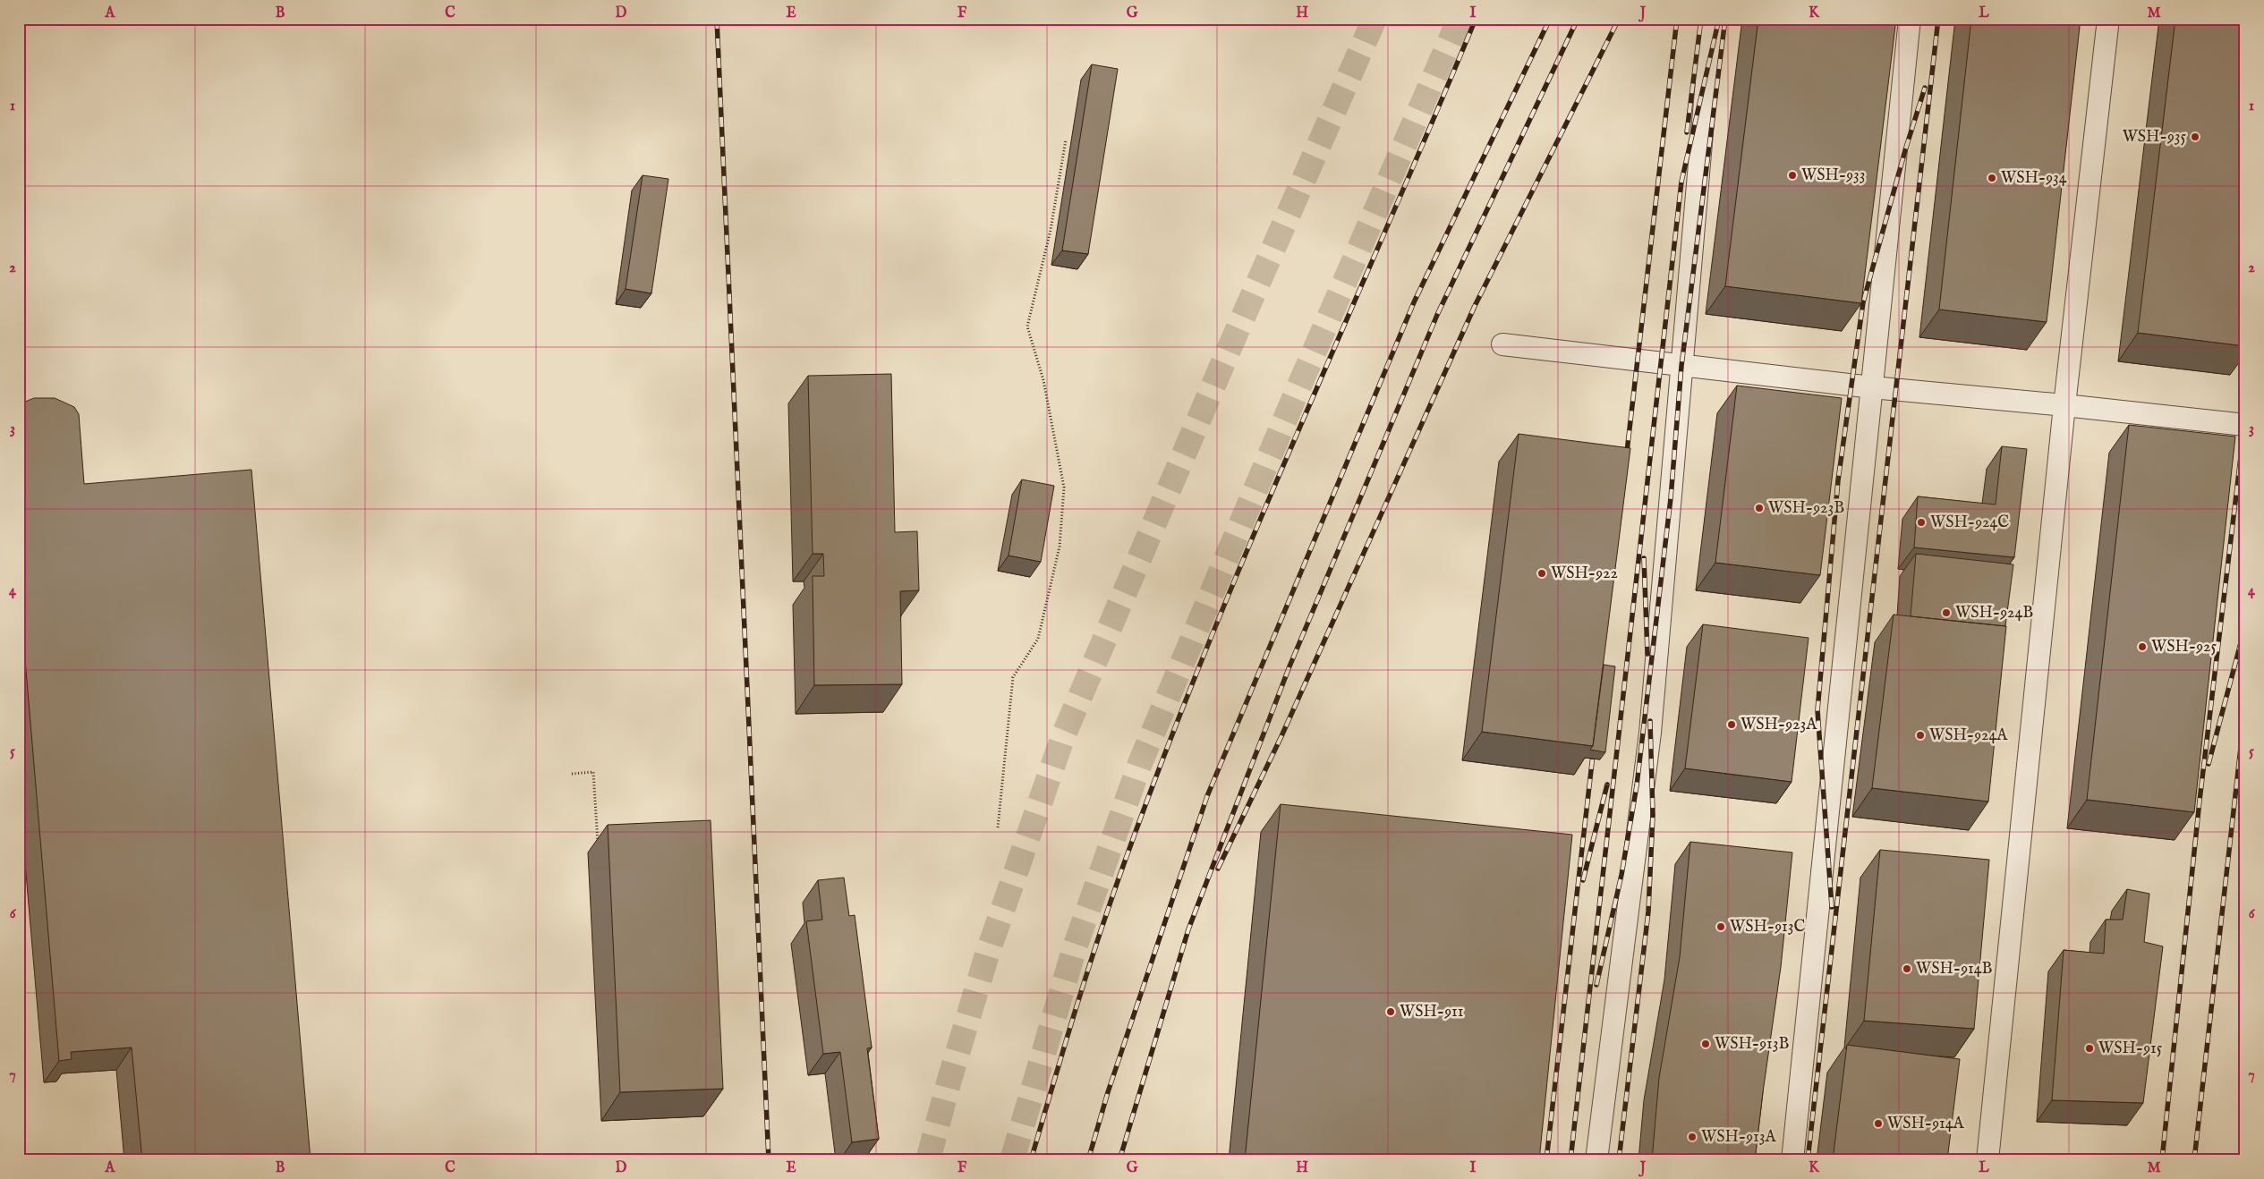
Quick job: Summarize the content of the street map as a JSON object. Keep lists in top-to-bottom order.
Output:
{
  "places": [
    "WSH-935",
    "WSH-933",
    "WSH-934",
    "WSH-923B",
    "WSH-924C",
    "WSH-922",
    "WSH-924B",
    "WSH-925",
    "WSH-923A",
    "WSH-924A",
    "WSH-913C",
    "WSH-914B",
    "WSH-911",
    "WSH-913B",
    "WSH-915",
    "WSH-914A",
    "WSH-913A"
  ],
  "grid": {
    "columns": [
      "A",
      "B",
      "C",
      "D",
      "E",
      "F",
      "G",
      "H",
      "I",
      "J",
      "K",
      "L",
      "M"
    ],
    "rows": [
      "1",
      "2",
      "3",
      "4",
      "5",
      "6",
      "7"
    ]
  }
}
